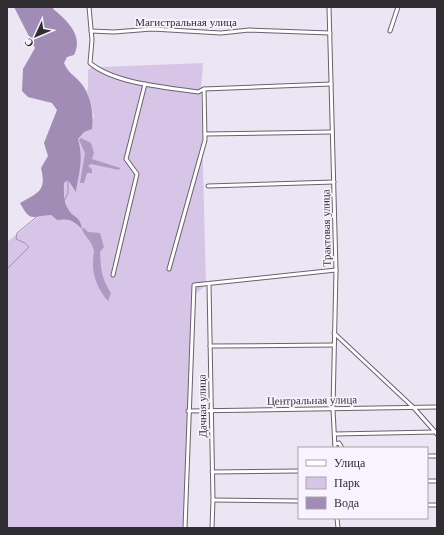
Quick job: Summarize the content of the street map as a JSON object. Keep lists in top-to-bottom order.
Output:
{
  "streets": {
    "street": [
      "Магистральная улица",
      "Трактовая улица",
      "Центральная улица",
      "Дачная улица"
    ]
  },
  "crossings": [
    ["Магистральная улица", "Трактовая улица"],
    ["Трактовая улица", "Центральная улица"],
    ["Центральная улица", "Дачная улица"]
  ],
  "legend": ["Улица", "Парк", "Вода"],
  "north": "bottom left"
}
